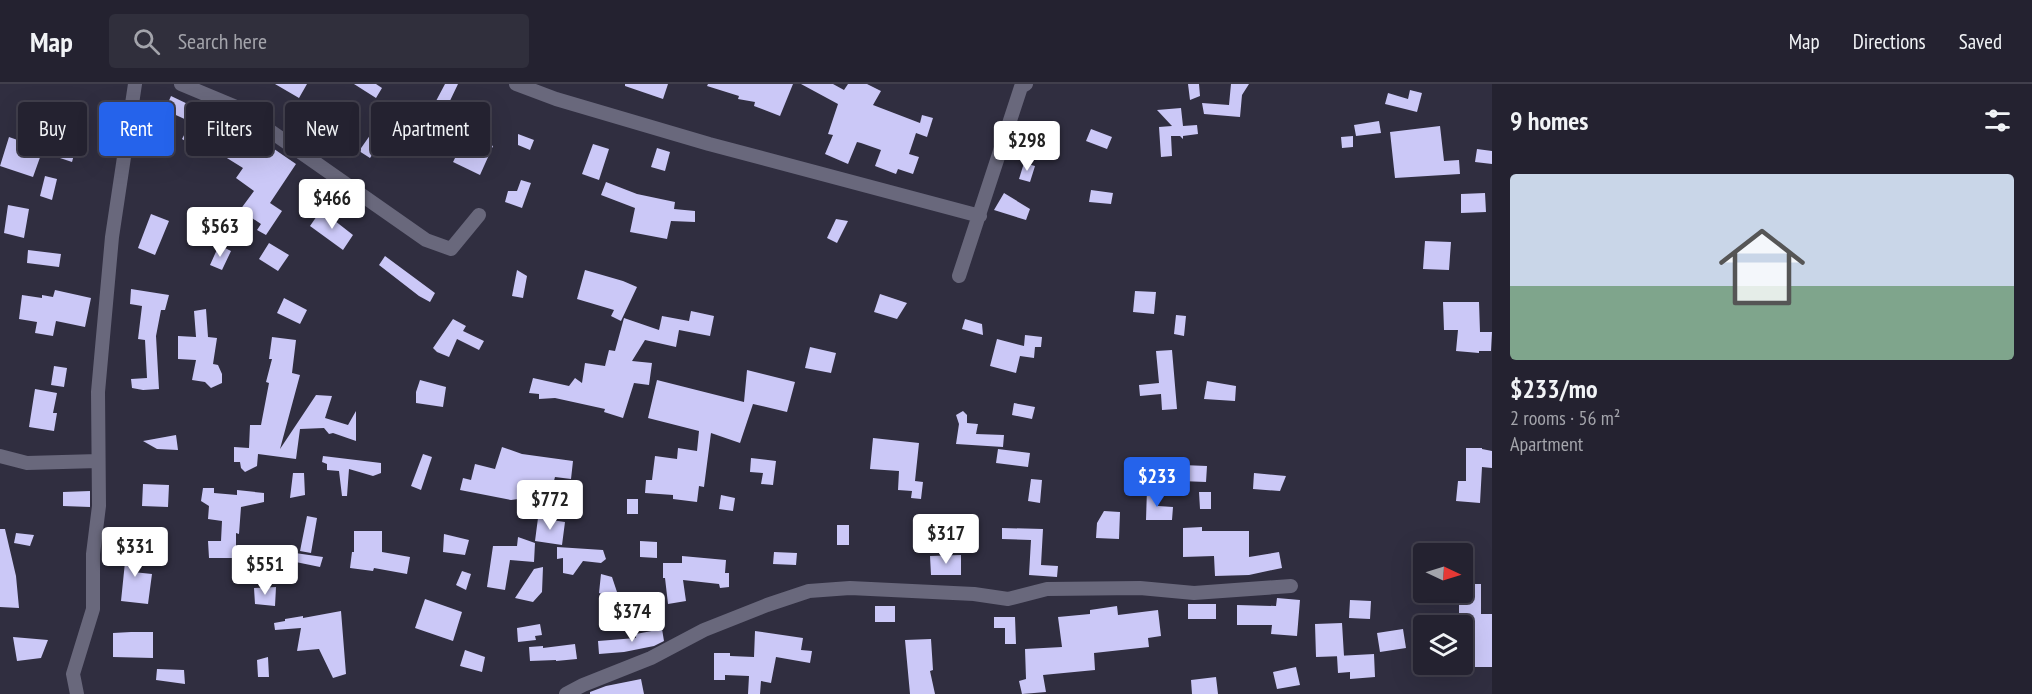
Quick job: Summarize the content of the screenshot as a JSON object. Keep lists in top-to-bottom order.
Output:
{
  "north": "right",
  "page": {
    "header": "Map",
    "search": "Search here",
    "nav": ["Map", "Directions", "Saved"],
    "heading": "9 homes",
    "chip": [
      "Buy",
      "Rent",
      "Filters",
      "New",
      "Apartment"
    ],
    "price": [
      "$298",
      "$466",
      "$563",
      "$233",
      "$772",
      "$317",
      "$331",
      "$551",
      "$374"
    ],
    "list": [
      {
        "name": "$233/mo",
        "note": "2 rooms · 56 m² · Apartment"
      }
    ]
  }
}
